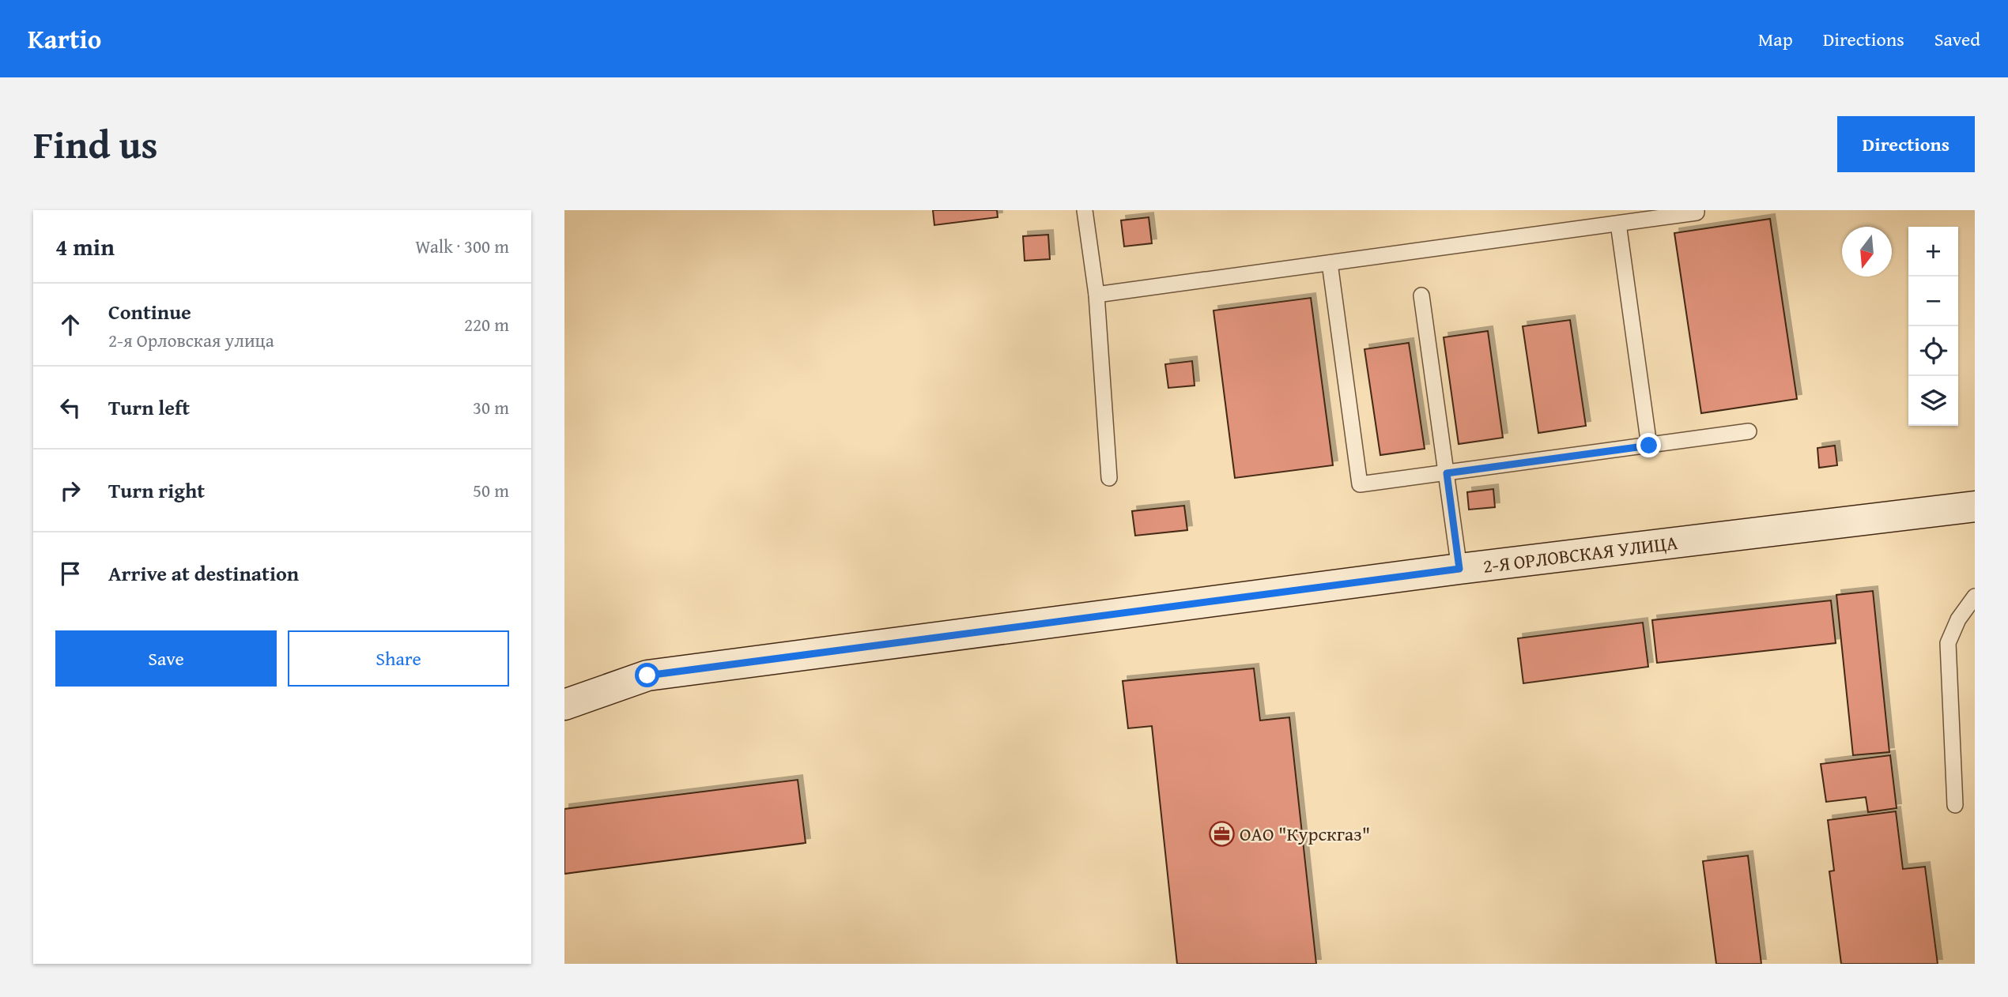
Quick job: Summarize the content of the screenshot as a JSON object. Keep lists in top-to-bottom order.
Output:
{
  "streets": {
    "street": ["2-Я ОРЛОВСКАЯ УЛИЦА"]
  },
  "places": {
    "office": ["ОАО \"Курскгаз\""]
  },
  "north": "bottom",
  "page": {
    "header": "Kartio",
    "nav": ["Map", "Directions", "Saved"],
    "title": "Find us",
    "buttons": [
      "Directions",
      ["Save", "Share"]
    ],
    "heading": ["4 min", "Walk · 300 m"],
    "map_buttons": ["+", "−"],
    "list": [
      ["Continue", "2-я Орловская улица", "220 m"],
      ["Turn left", "30 m"],
      ["Turn right", "50 m"],
      "Arrive at destination"
    ]
  }
}
